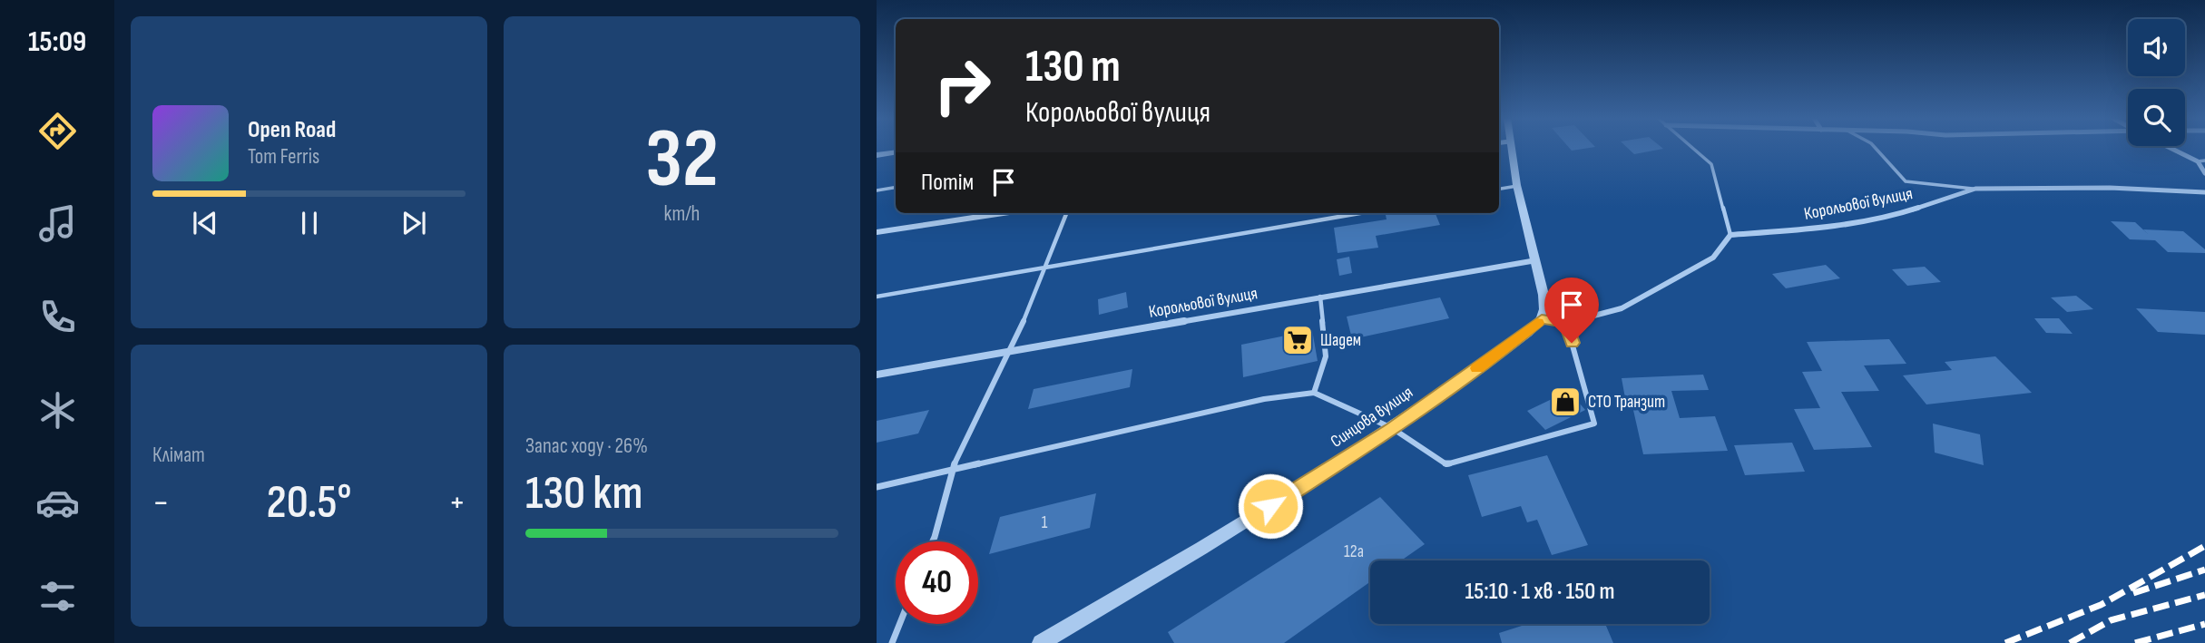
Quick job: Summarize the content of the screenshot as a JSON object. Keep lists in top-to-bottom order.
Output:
{
  "streets": {
    "street": ["Корольової вулиця", "Синцова вулиця"]
  },
  "places": {
    "supermarket": ["Шадем"],
    "shop": ["СТО Транзит"]
  },
  "house_numbers": ["1", "12а"],
  "page": {
    "tabs": "15:09",
    "tile": [
      ["32", "km/h"],
      "Клімат",
      ["Запас ходу · 26%", "130 km"]
    ],
    "turn": ["130 m", "Корольової вулиця"],
    "song": ["Open Road", "Tom Ferris"],
    "then": "Потім",
    "heat": ["−", "20.5°", "+"],
    "limit": "40",
    "trip": "15:10 · 1 хв · 150 m"
  }
}
